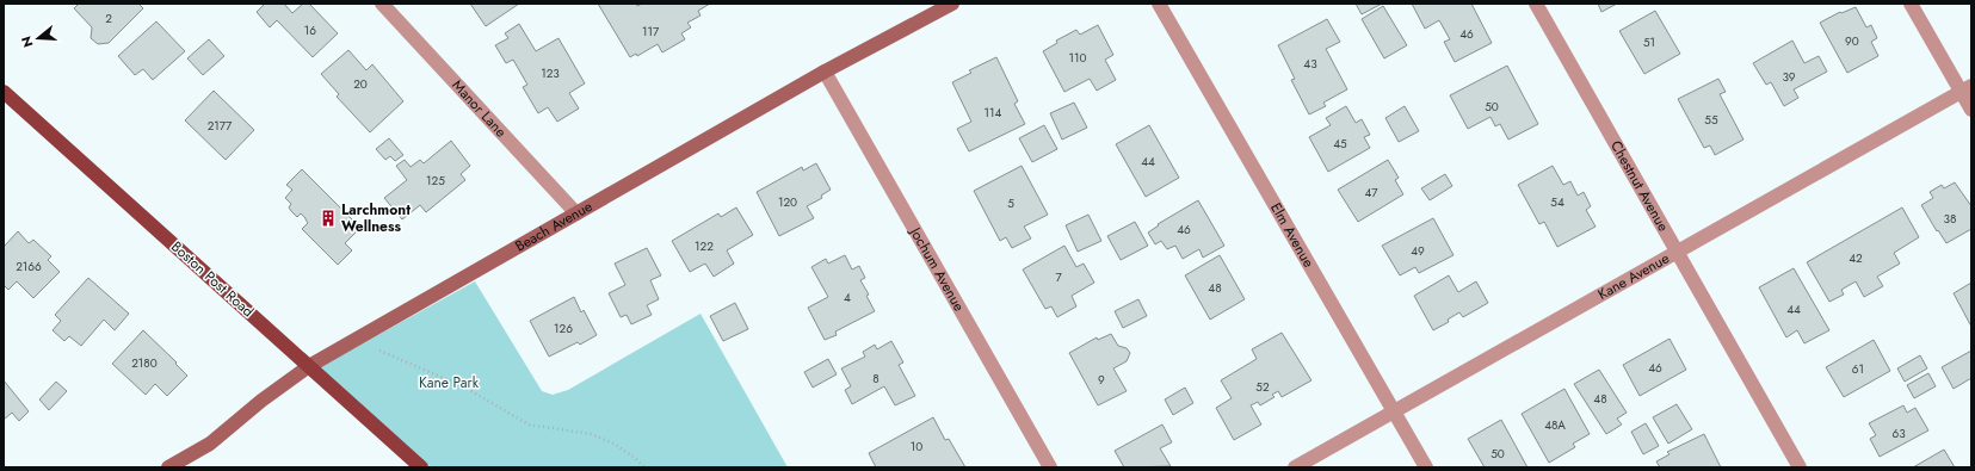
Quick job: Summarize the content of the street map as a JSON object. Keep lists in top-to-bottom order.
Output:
{
  "streets": {
    "main road": ["Boston Post Road"],
    "street": [
      "Manor Lane",
      "Chestnut Avenue",
      "Beach Avenue",
      "Elm Avenue",
      "Jochum Avenue",
      "Kane Avenue"
    ]
  },
  "crossings": [
    ["Manor Lane", "Beach Avenue"],
    ["Chestnut Avenue", "Kane Avenue"],
    ["Beach Avenue", "Jochum Avenue"],
    ["Beach Avenue", "Boston Post Road"],
    ["Elm Avenue", "Kane Avenue"]
  ],
  "parks": ["Kane Park"],
  "places": {
    "building": ["Larchmont Wellness"]
  },
  "house_numbers": [
    "2",
    "16",
    "117",
    "46",
    "90",
    "51",
    "110",
    "43",
    "123",
    "39",
    "20",
    "50",
    "114",
    "55",
    "2177",
    "45",
    "44",
    "125",
    "47",
    "120",
    "54",
    "5",
    "38",
    "46",
    "122",
    "49",
    "42",
    "2166",
    "7",
    "48",
    "4",
    "44",
    "126",
    "2180",
    "46",
    "61",
    "8",
    "9",
    "52",
    "48",
    "48A",
    "63",
    "10",
    "50"
  ],
  "north": "left"
}
